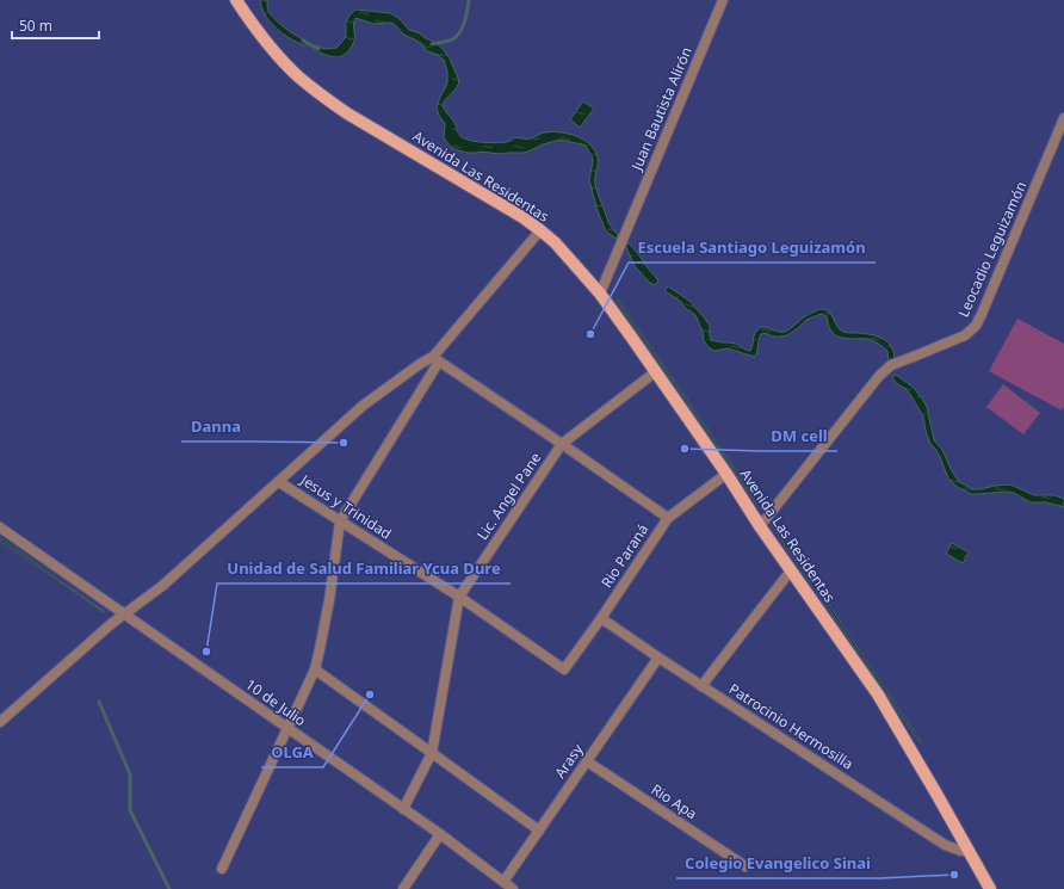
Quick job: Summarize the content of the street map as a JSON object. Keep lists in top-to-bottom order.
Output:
{
  "streets": {
    "main road": ["Avenida Las Residentas"],
    "street": [
      "Juan Bautista Alirón",
      "Leocadio Leguizamón",
      "Lic. Angel Pane",
      "Jesus y Trinidad",
      "Rio Paraná",
      "10 de Julio",
      "Patrocinio Hermosilla",
      "Arasy",
      "Rio Apa"
    ]
  },
  "crossings": [
    ["Juan Bautista Alirón", "Avenida Las Residentas"],
    ["Avenida Las Residentas", "Leocadio Leguizamón"],
    ["Avenida Las Residentas", "Lic. Angel Pane"],
    ["Avenida Las Residentas", "Rio Paraná"],
    ["Avenida Las Residentas", "Patrocinio Hermosilla"],
    ["Lic. Angel Pane", "Jesus y Trinidad"],
    ["Lic. Angel Pane", "10 de Julio"],
    ["Jesus y Trinidad", "Rio Paraná"],
    ["Rio Paraná", "Patrocinio Hermosilla"],
    ["10 de Julio", "Arasy"],
    ["Patrocinio Hermosilla", "Arasy"],
    ["Arasy", "Rio Apa"]
  ],
  "places": [
    "Escuela Santiago Leguizamón",
    "Danna",
    "DM cell",
    "Unidad de Salud Familiar Ycua Dure",
    "OLGA",
    "Colegio Evangelico Sinai"
  ],
  "scale_bar": "50 m"
}
